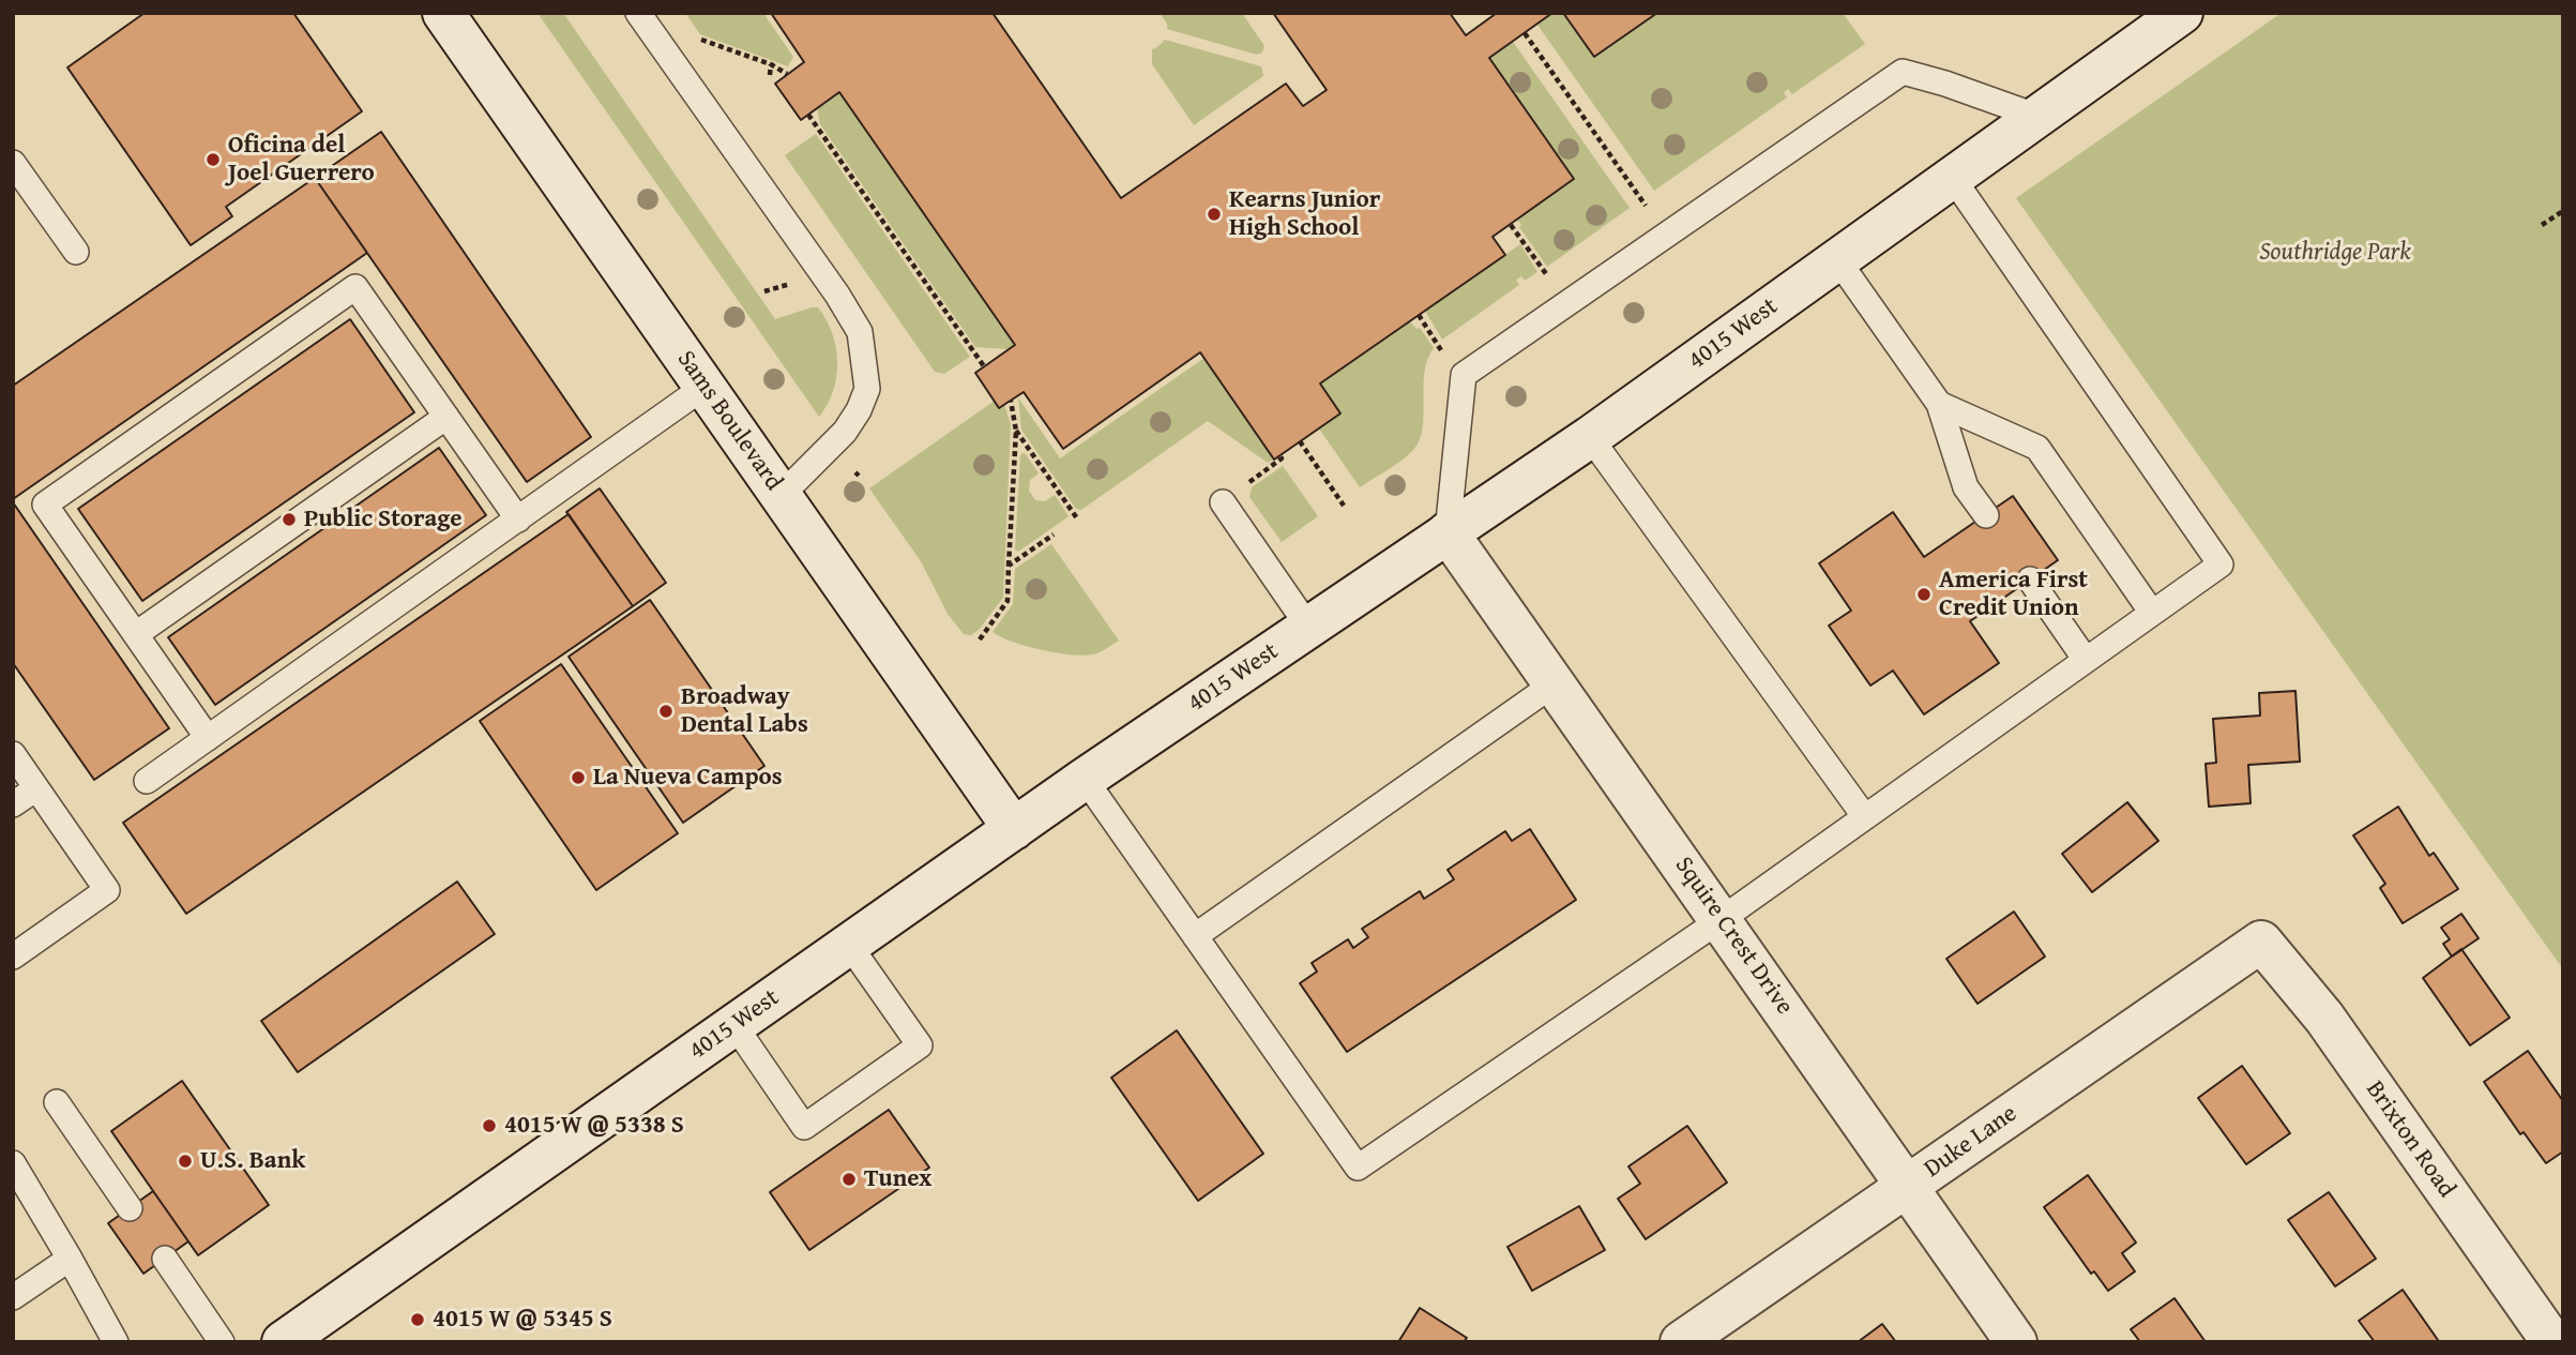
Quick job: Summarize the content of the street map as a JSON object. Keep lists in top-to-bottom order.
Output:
{
  "streets": {
    "street": [
      "4015 West",
      "Sams Boulevard",
      "Squire Crest Drive",
      "Brixton Road",
      "Duke Lane"
    ]
  },
  "crossings": [
    ["4015 West", "Sams Boulevard"],
    ["4015 West", "Squire Crest Drive"],
    ["Squire Crest Drive", "Duke Lane"],
    ["Brixton Road", "Duke Lane"]
  ],
  "parks": ["Southridge Park"],
  "places": [
    "Oficina del Joel Guerrero",
    "Kearns Junior High School",
    "Public Storage",
    "America First Credit Union",
    "Broadway Dental Labs",
    "La Nueva Campos",
    "4015 W @ 5338 S",
    "U.S. Bank",
    "Tunex",
    "4015 W @ 5345 S"
  ]
}
